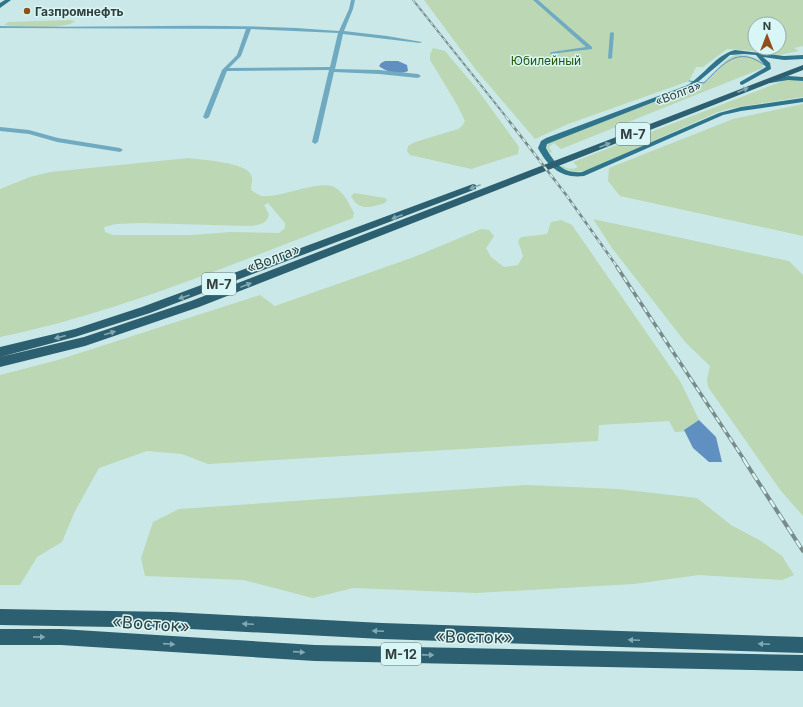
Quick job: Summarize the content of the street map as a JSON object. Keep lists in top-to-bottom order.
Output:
{
  "streets": {
    "highway": [
      "«Волга»",
      "М-7",
      "«Восток»",
      "М-12"
    ]
  },
  "crossings": [
    ["«Волга»", "М-7"]
  ],
  "parks": ["Юбилейный"],
  "places": ["Газпромнефть"],
  "north": "top"
}
